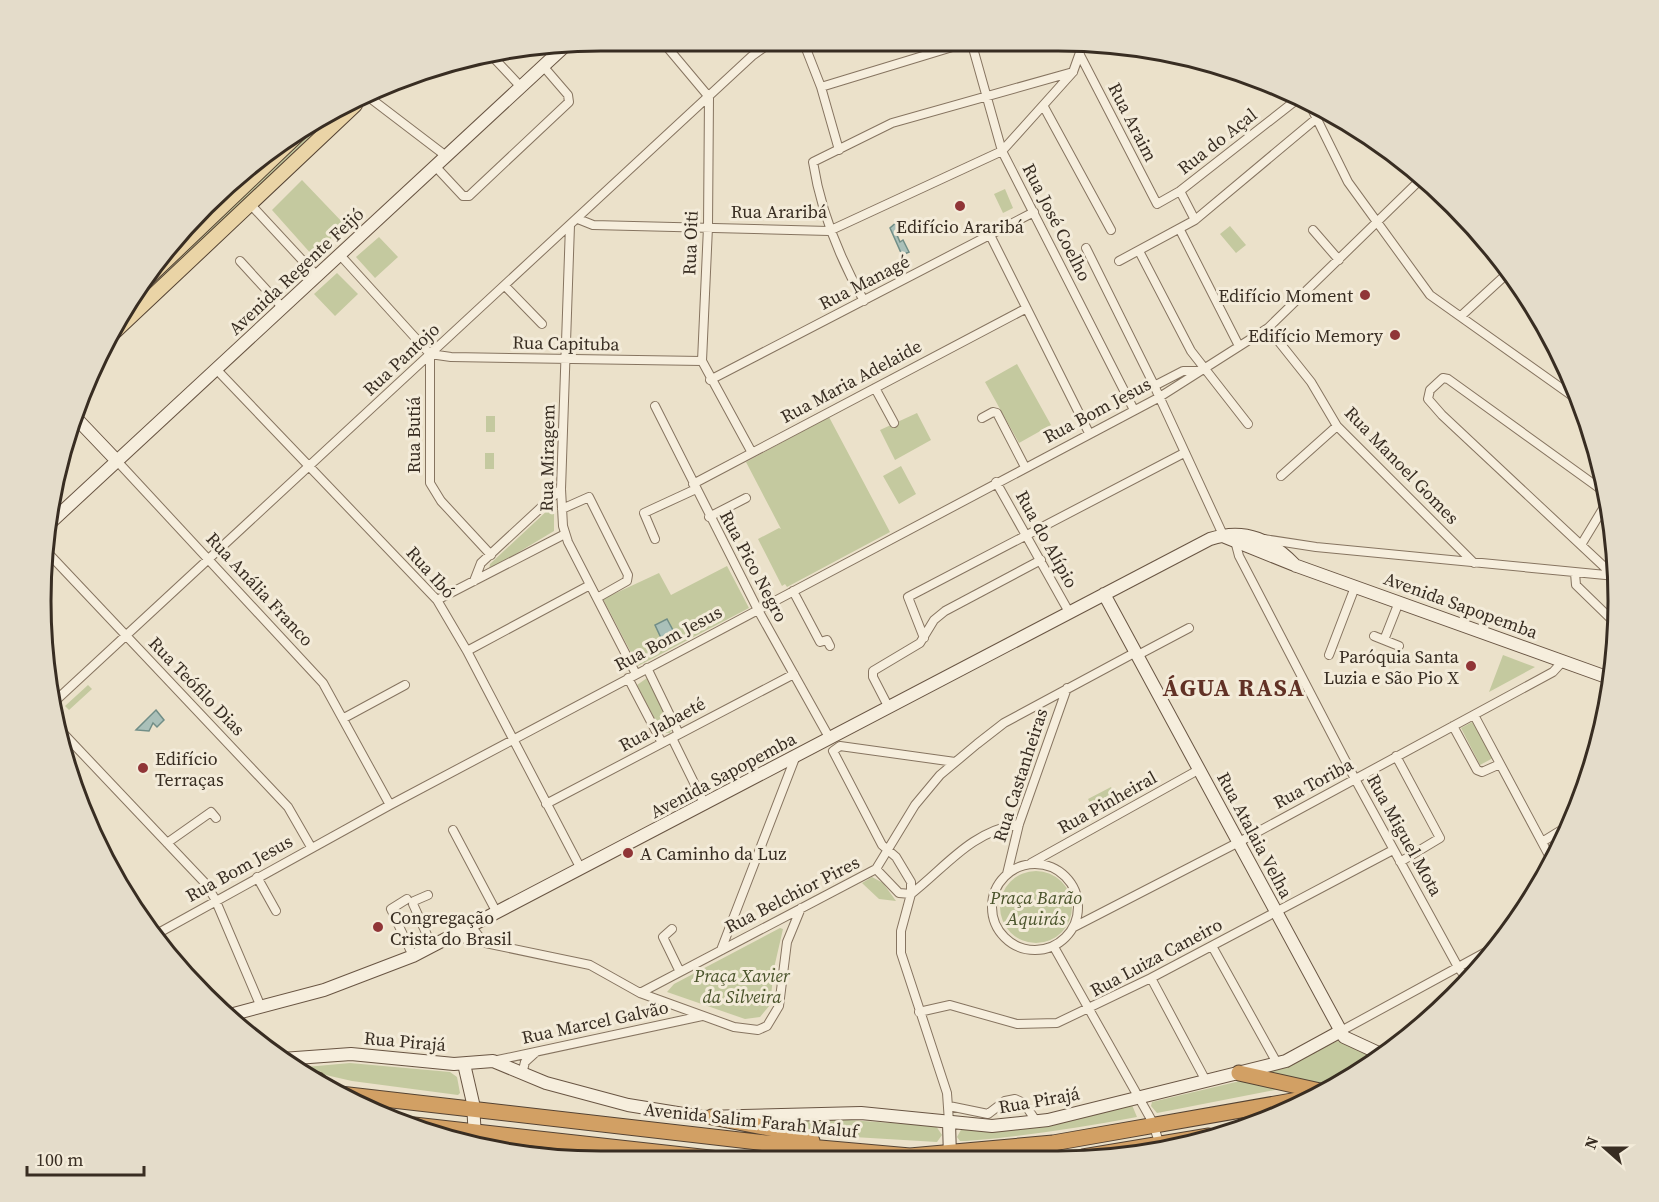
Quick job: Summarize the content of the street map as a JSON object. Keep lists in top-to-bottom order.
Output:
{
  "streets": {
    "highway": ["Avenida Salim Farah Maluf"],
    "main road": [
      "Avenida Regente Feijó",
      "Rua Anália Franco",
      "Avenida Sapopemba",
      "Rua Atalaia Velha",
      "Rua Pirajá"
    ],
    "street": [
      "Rua Araim",
      "Rua do Açal",
      "Rua Araribá",
      "Rua José Coelho",
      "Rua Oiti",
      "Rua Managé",
      "Rua Capituba",
      "Rua Pantojo",
      "Rua Maria Adelaide",
      "Rua Bom Jesus",
      "Rua Butiá",
      "Rua Miragem",
      "Rua Manoel Gomes",
      "Rua do Alípio",
      "Rua Pico Negro",
      "Rua Ibó",
      "Rua Teófilo Dias",
      "Rua Jabaeté",
      "Rua Castanheiras",
      "Rua Toriba",
      "Rua Pinheiral",
      "Rua Miguel Mota",
      "Rua Belchior Pires",
      "Rua Luiza Caneiro",
      "Rua Marcel Galvão"
    ]
  },
  "crossings": [
    ["Rua Araim", "Rua do Açal"],
    ["Rua Araribá", "Rua José Coelho"],
    ["Rua Araribá", "Rua Oiti"],
    ["Rua Araribá", "Rua Pantojo"],
    ["Rua Araribá", "Rua Miragem"],
    ["Rua José Coelho", "Rua Managé"],
    ["Rua José Coelho", "Rua Bom Jesus"],
    ["Rua Oiti", "Rua Managé"],
    ["Rua Oiti", "Rua Capituba"],
    ["Rua Oiti", "Rua Pantojo"],
    ["Rua Oiti", "Rua Maria Adelaide"],
    ["Avenida Regente Feijó", "Rua Ibó"],
    ["Avenida Regente Feijó", "Rua Anália Franco"],
    ["Rua Capituba", "Rua Pantojo"],
    ["Rua Capituba", "Rua Butiá"],
    ["Rua Capituba", "Rua Miragem"],
    ["Rua Pantojo", "Rua Butiá"],
    ["Rua Pantojo", "Rua Miragem"],
    ["Rua Pantojo", "Rua Ibó"],
    ["Rua Pantojo", "Rua Anália Franco"],
    ["Rua Pantojo", "Rua Teófilo Dias"],
    ["Rua Maria Adelaide", "Rua Pico Negro"],
    ["Rua Bom Jesus", "Rua Miragem"],
    ["Rua Bom Jesus", "Rua Manoel Gomes"],
    ["Rua Bom Jesus", "Rua do Alípio"],
    ["Rua Bom Jesus", "Rua Pico Negro"],
    ["Rua Bom Jesus", "Rua Ibó"],
    ["Rua Bom Jesus", "Rua Anália Franco"],
    ["Rua Bom Jesus", "Rua Teófilo Dias"],
    ["Rua Bom Jesus", "Rua Miguel Mota"],
    ["Rua do Alípio", "Avenida Sapopemba"],
    ["Rua Pico Negro", "Avenida Sapopemba"],
    ["Rua Pico Negro", "Rua Jabaeté"],
    ["Rua Ibó", "Avenida Sapopemba"],
    ["Rua Ibó", "Rua Jabaeté"],
    ["Avenida Sapopemba", "Rua Toriba"],
    ["Avenida Sapopemba", "Rua Atalaia Velha"],
    ["Avenida Sapopemba", "Rua Miguel Mota"],
    ["Rua Castanheiras", "Rua Toriba"],
    ["Rua Castanheiras", "Rua Pinheiral"],
    ["Rua Castanheiras", "Rua Belchior Pires"],
    ["Rua Toriba", "Rua Pinheiral"],
    ["Rua Toriba", "Rua Atalaia Velha"],
    ["Rua Toriba", "Rua Miguel Mota"],
    ["Rua Pinheiral", "Rua Atalaia Velha"],
    ["Rua Atalaia Velha", "Rua Belchior Pires"],
    ["Rua Atalaia Velha", "Rua Luiza Caneiro"],
    ["Rua Atalaia Velha", "Rua Pirajá"],
    ["Rua Miguel Mota", "Rua Luiza Caneiro"],
    ["Rua Miguel Mota", "Rua Pirajá"],
    ["Rua Marcel Galvão", "Rua Pirajá"]
  ],
  "districts": ["ÁGUA RASA"],
  "parks": ["Praça Barão Aquirás", "Praça Xavier da Silveira"],
  "places": [
    "Edifício Araribá",
    "Edifício Moment",
    "Edifício Memory",
    "Paróquia Santa Luzia e São Pio X",
    "Edifício Terraças",
    "A Caminho da Luz",
    "Congregação Crista do Brasil"
  ],
  "scale_bar": "100 m",
  "north": "left"
}
